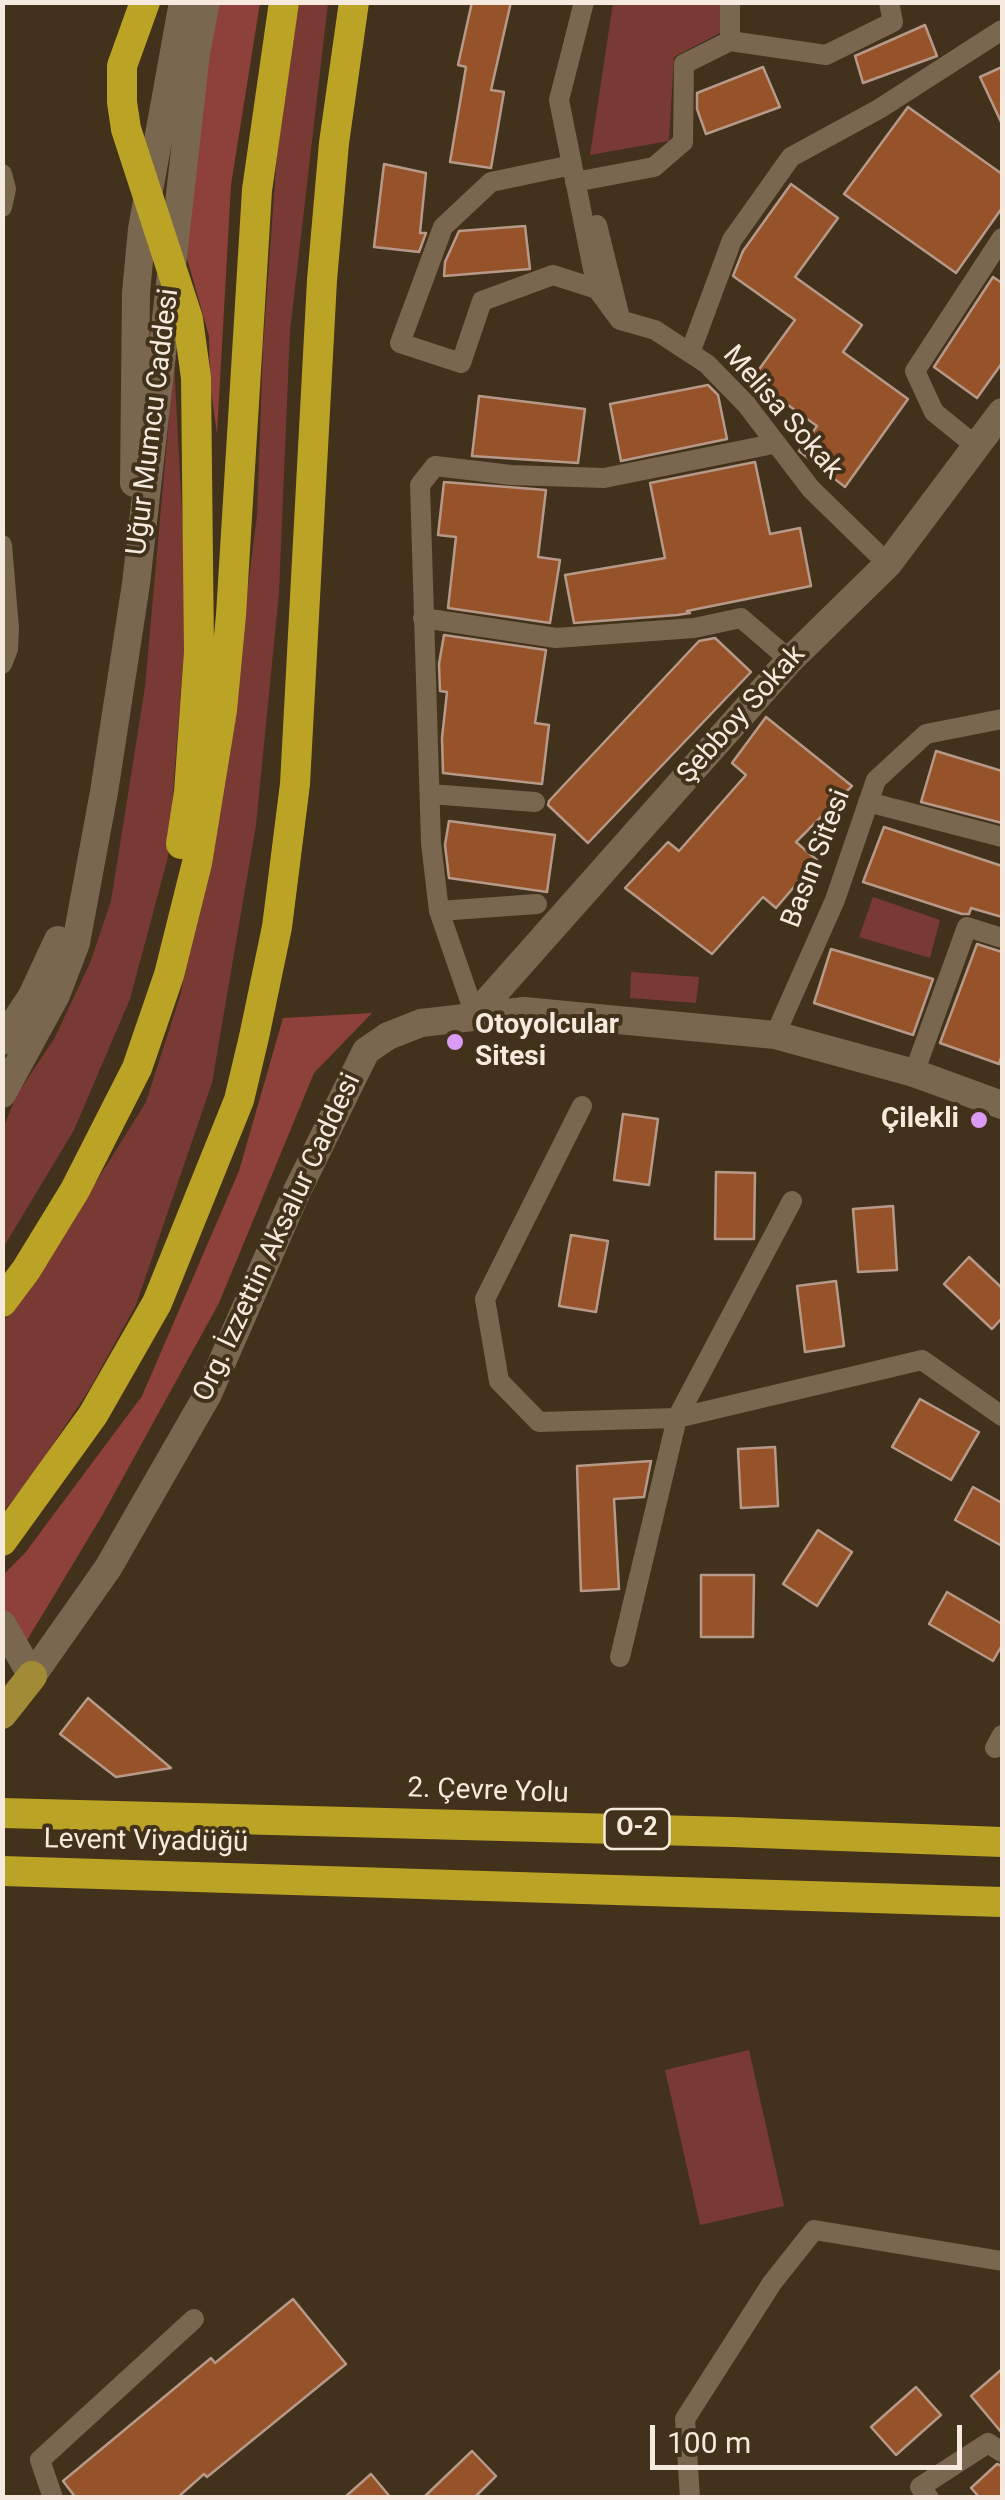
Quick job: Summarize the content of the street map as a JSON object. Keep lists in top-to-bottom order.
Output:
{
  "streets": {
    "highway": ["2. Çevre Yolu", "O-2", "Levent Viyadüğü"],
    "main road": ["Uğur Mumcu Caddesi", "Şebboy Sokak", "Org. İzzettin Aksalur Caddesi"],
    "street": ["Melisa Sokak", "Basın Sitesi"]
  },
  "crossings": [
    ["Melisa Sokak", "Şebboy Sokak"],
    ["Şebboy Sokak", "Org. İzzettin Aksalur Caddesi"],
    ["Basın Sitesi", "Org. İzzettin Aksalur Caddesi"],
    ["2. Çevre Yolu", "Levent Viyadüğü"]
  ],
  "places": ["Otoyolcular Sitesi", "Çilekli"],
  "scale_bar": "100 m"
}
